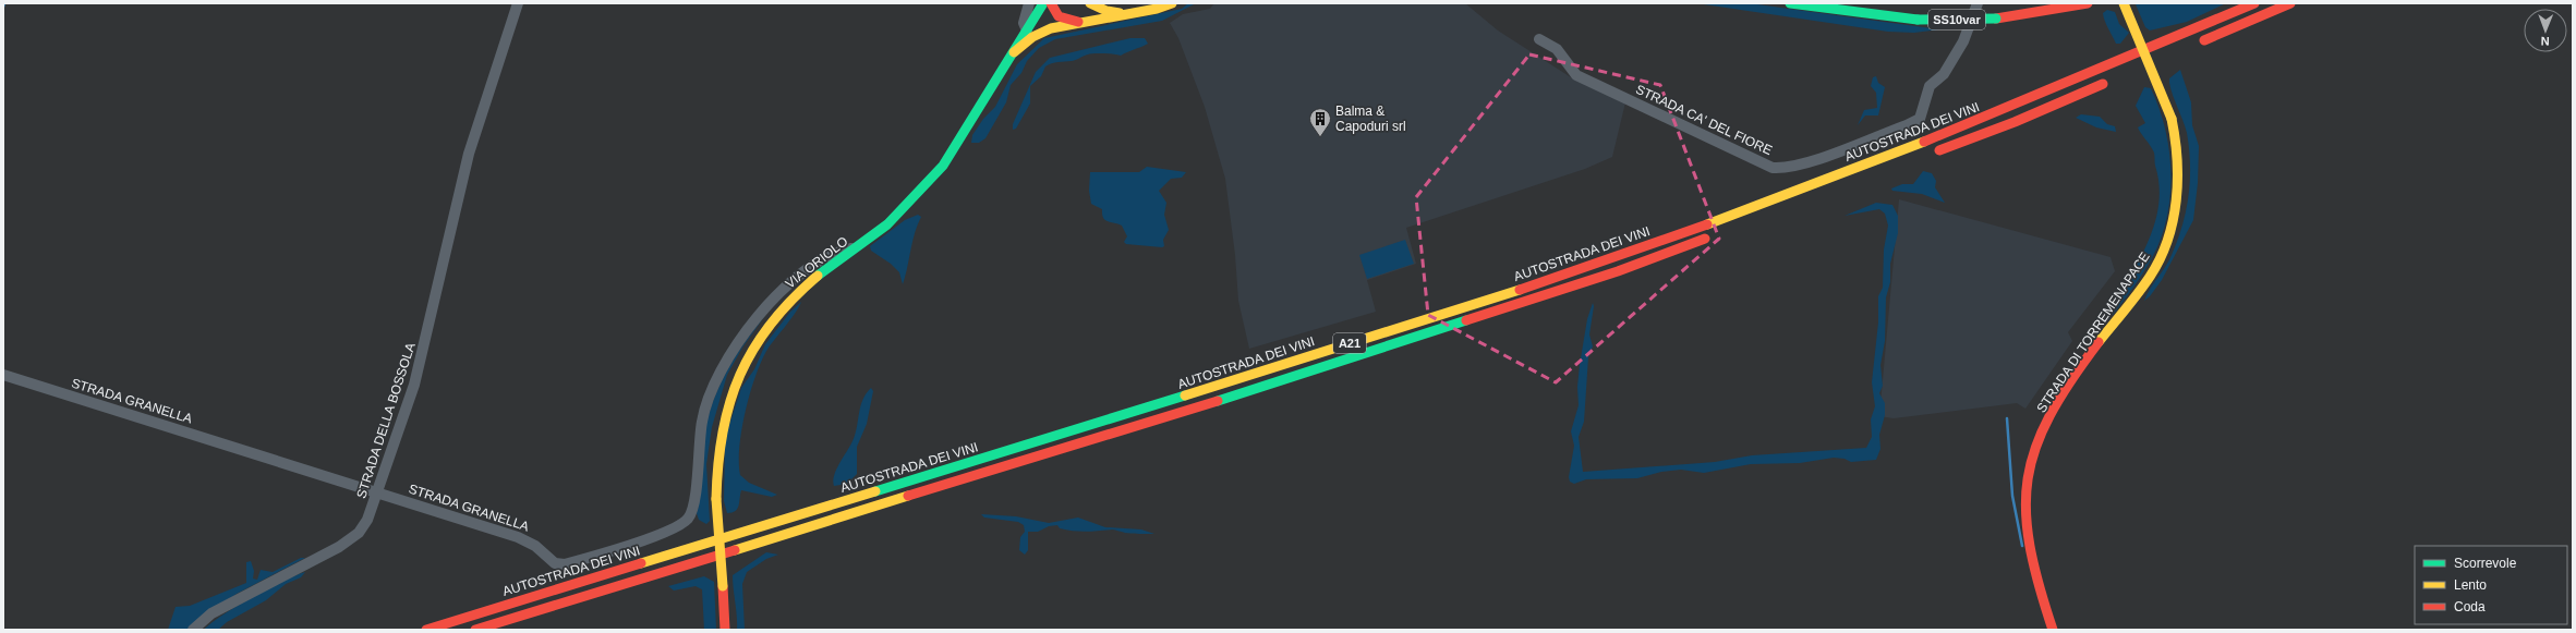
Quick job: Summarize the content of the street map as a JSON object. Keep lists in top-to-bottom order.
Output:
{
  "streets": {
    "main road": [
      "SS10var",
      "AUTOSTRADA DEI VINI",
      "VIA ORIOLO",
      "STRADA DI TORREMENAPACE",
      "A21"
    ],
    "street": ["STRADA CA' DEL FIORE", "STRADA GRANELLA", "STRADA DELLA BOSSOLA"]
  },
  "crossings": [
    ["VIA ORIOLO", "STRADA GRANELLA"],
    ["STRADA GRANELLA", "STRADA DELLA BOSSOLA"]
  ],
  "places": {
    "building": ["Balma & Capoduri srl"]
  },
  "legend": ["Scorrevole", "Lento", "Coda"],
  "north": "bottom"
}
